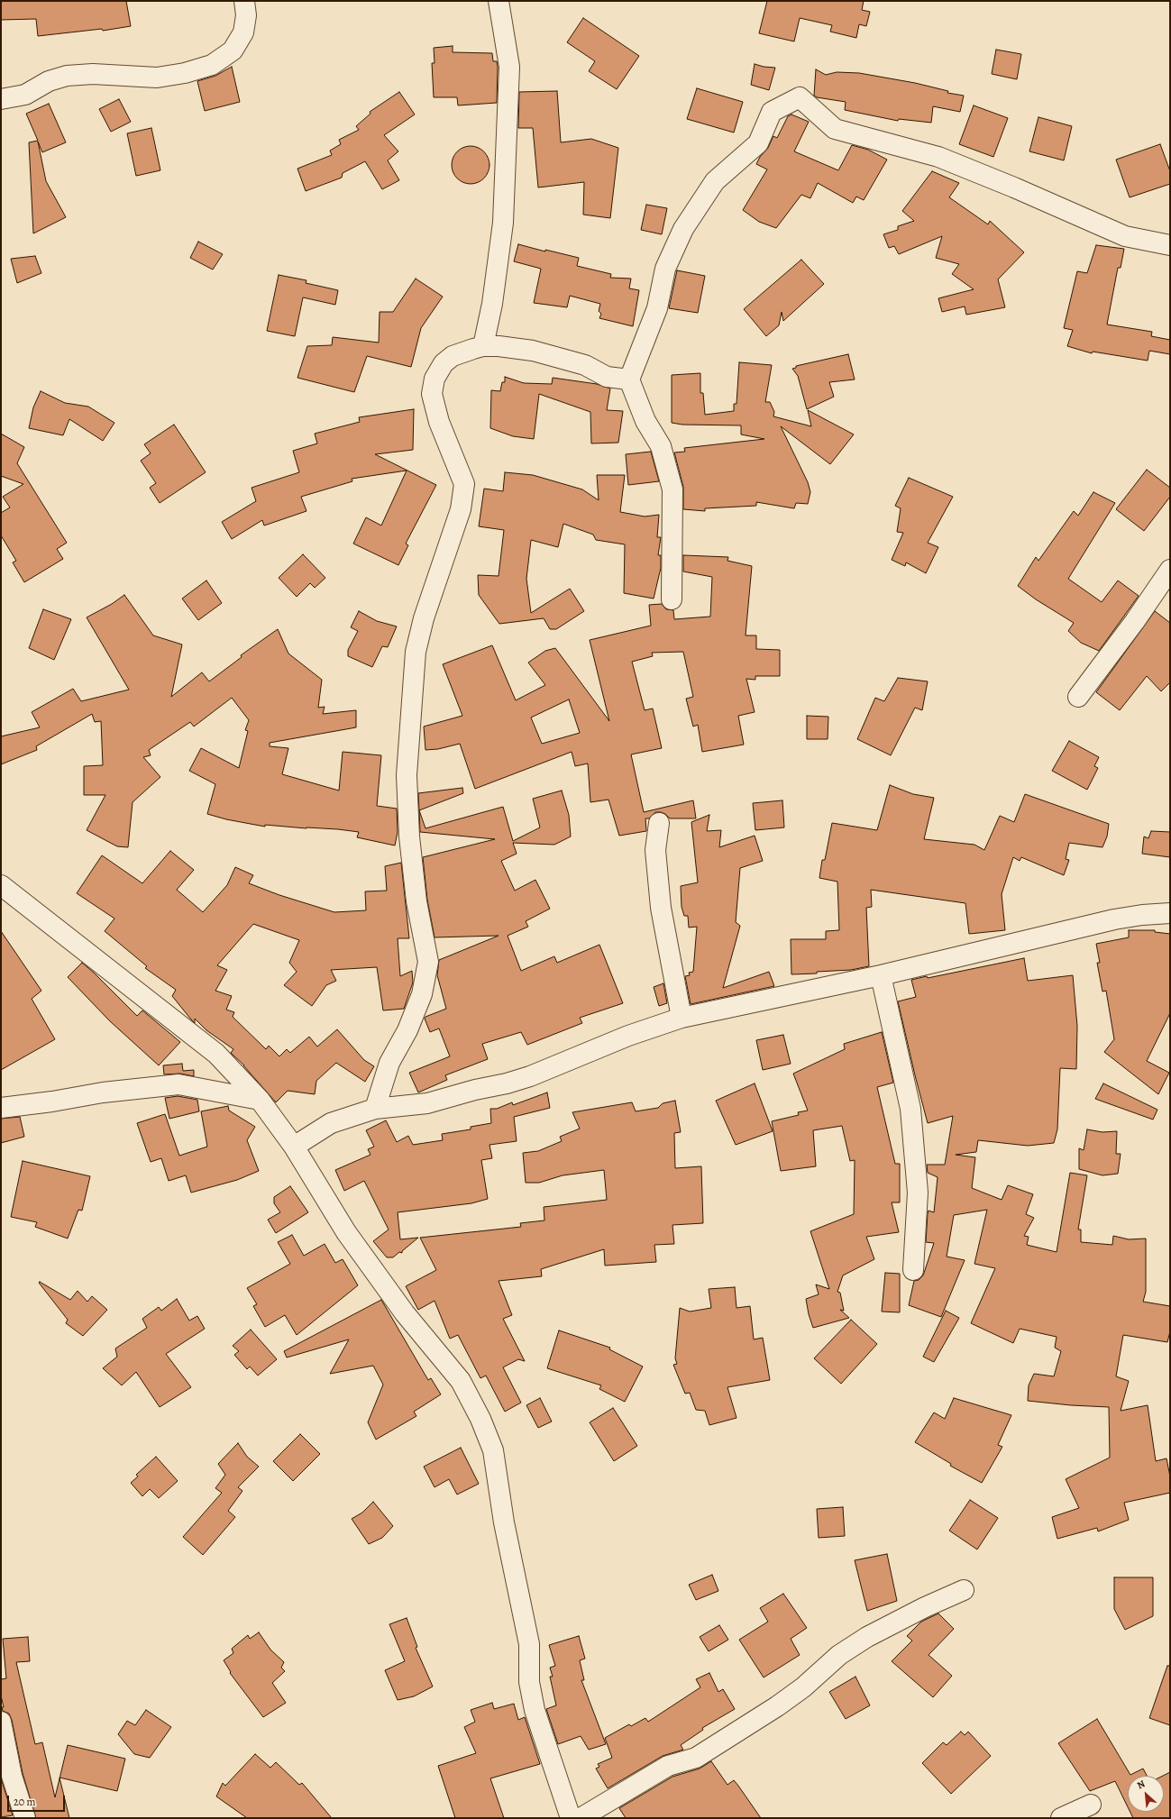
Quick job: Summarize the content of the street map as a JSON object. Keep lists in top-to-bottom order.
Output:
{
  "scale_bar": "20 m",
  "north": "top left"
}
